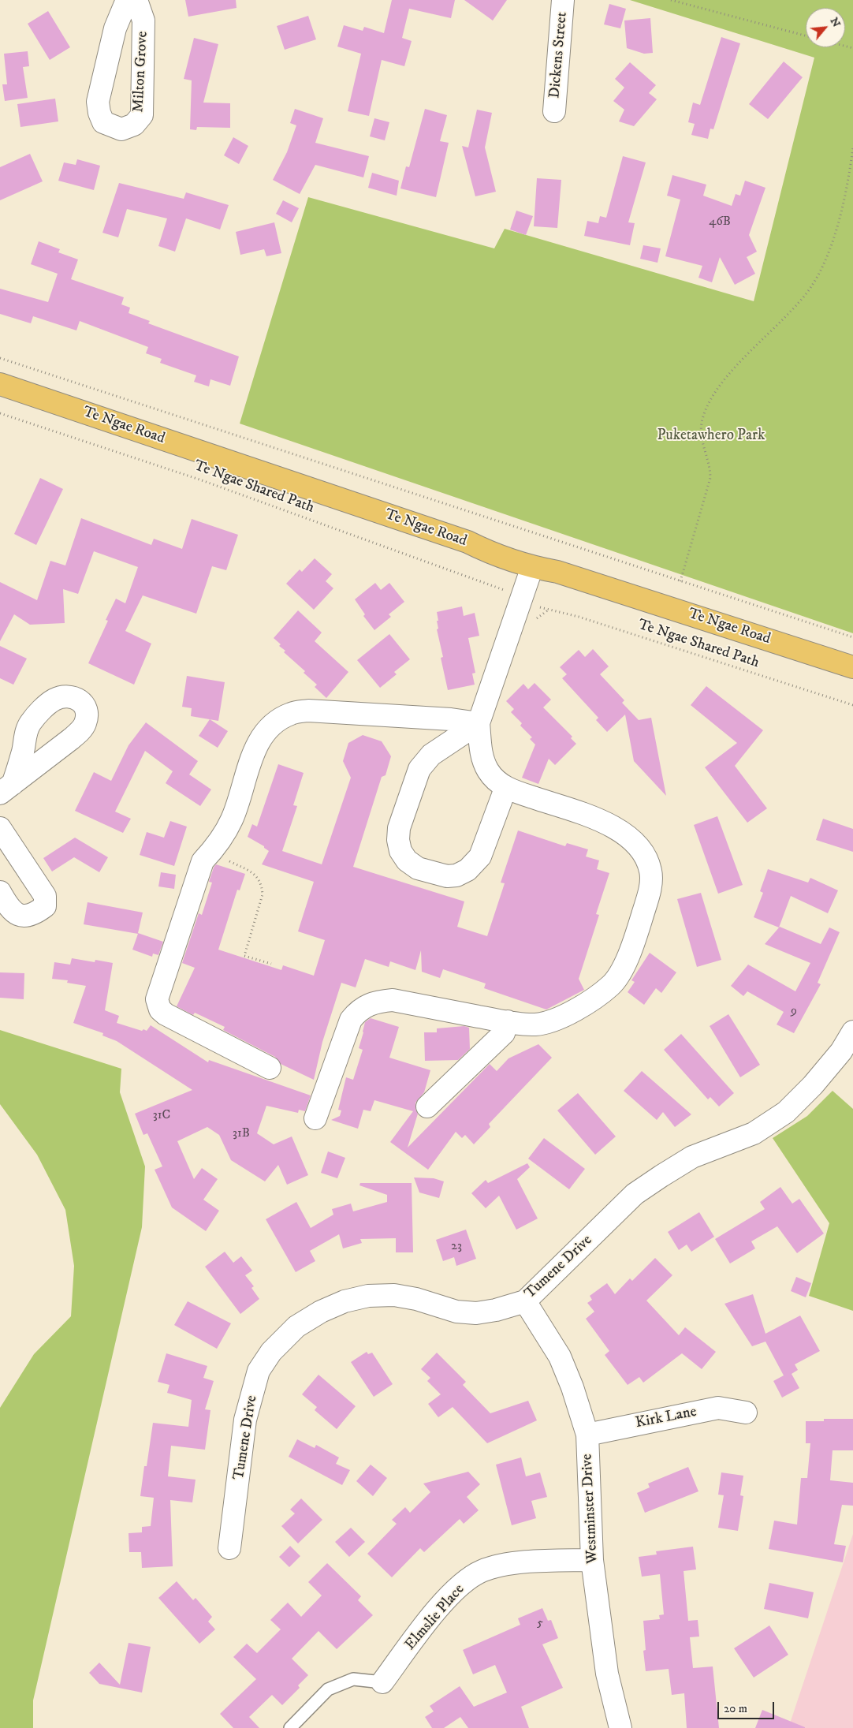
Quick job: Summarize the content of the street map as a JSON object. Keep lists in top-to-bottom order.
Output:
{
  "streets": {
    "highway": ["Te Ngae Road"],
    "street": [
      "Dickens Street",
      "Milton Grove",
      "Tumene Drive",
      "Kirk Lane",
      "Westminster Drive",
      "Elmslie Place"
    ],
    "path": ["Te Ngae Shared Path"]
  },
  "crossings": [
    ["Tumene Drive", "Westminster Drive"],
    ["Kirk Lane", "Westminster Drive"],
    ["Westminster Drive", "Elmslie Place"]
  ],
  "parks": ["Puketawhero Park"],
  "house_numbers": [
    "46B",
    "9",
    "31C",
    "31B",
    "23",
    "5"
  ],
  "scale_bar": "20 m",
  "north": "top right"
}
